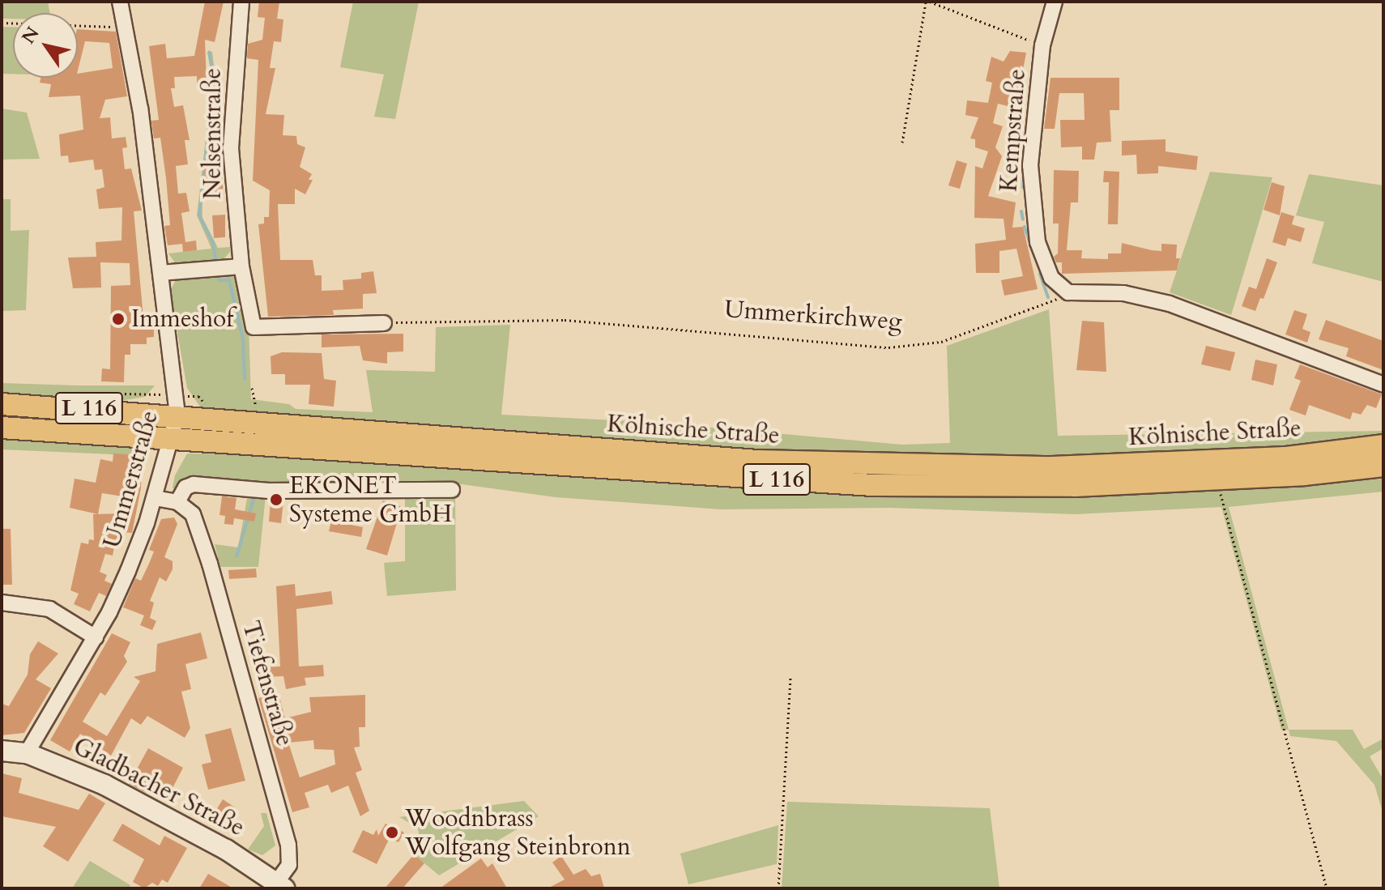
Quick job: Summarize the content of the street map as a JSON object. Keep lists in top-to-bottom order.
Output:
{
  "streets": {
    "main road": ["L 116", "Kölnische Straße", "Gladbacher Straße"],
    "street": [
      "Kempstraße",
      "Nelsenstraße",
      "Ummerstraße",
      "Tiefenstraße"
    ],
    "path": ["Ummerkirchweg"]
  },
  "crossings": [
    ["Kempstraße", "Ummerkirchweg"],
    ["Nelsenstraße", "Ummerkirchweg"],
    ["Kölnische Straße", "Ummerstraße"],
    ["Ummerstraße", "Gladbacher Straße"],
    ["Tiefenstraße", "Gladbacher Straße"]
  ],
  "places": ["Immeshof", "EKONET Systeme GmbH", "Woodnbrass Wolfgang Steinbronn"],
  "north": "top left"
}
